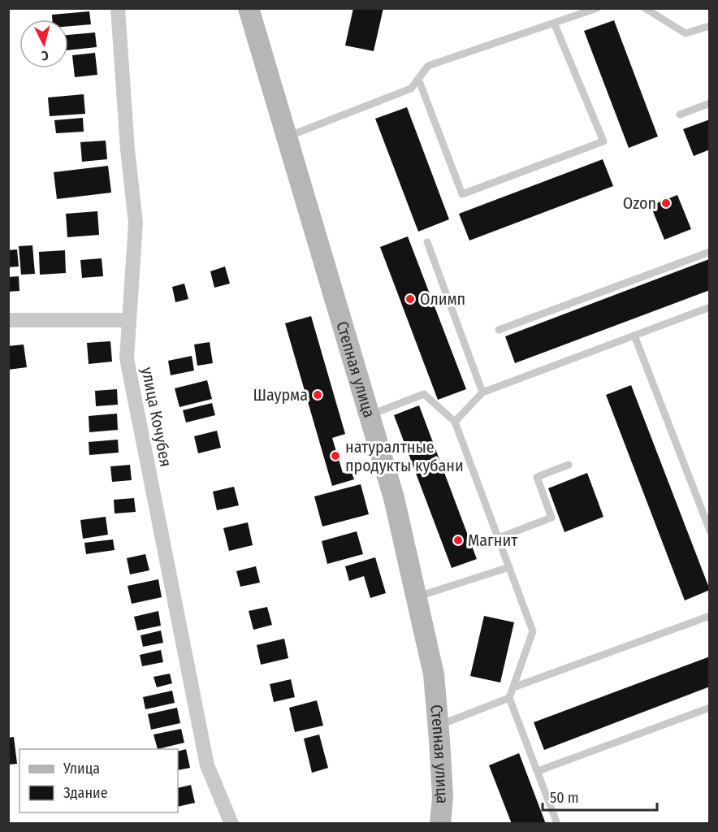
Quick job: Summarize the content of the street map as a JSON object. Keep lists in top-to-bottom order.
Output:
{
  "streets": {
    "main road": ["Степная улица"],
    "street": ["улица Кочубея"]
  },
  "places": [
    "Ozon",
    "Олимп",
    "Шаурма",
    "натуралтные продукты кубани",
    "Магнит"
  ],
  "legend": ["Улица", "Здание"],
  "scale_bar": "50 m",
  "north": "bottom"
}
